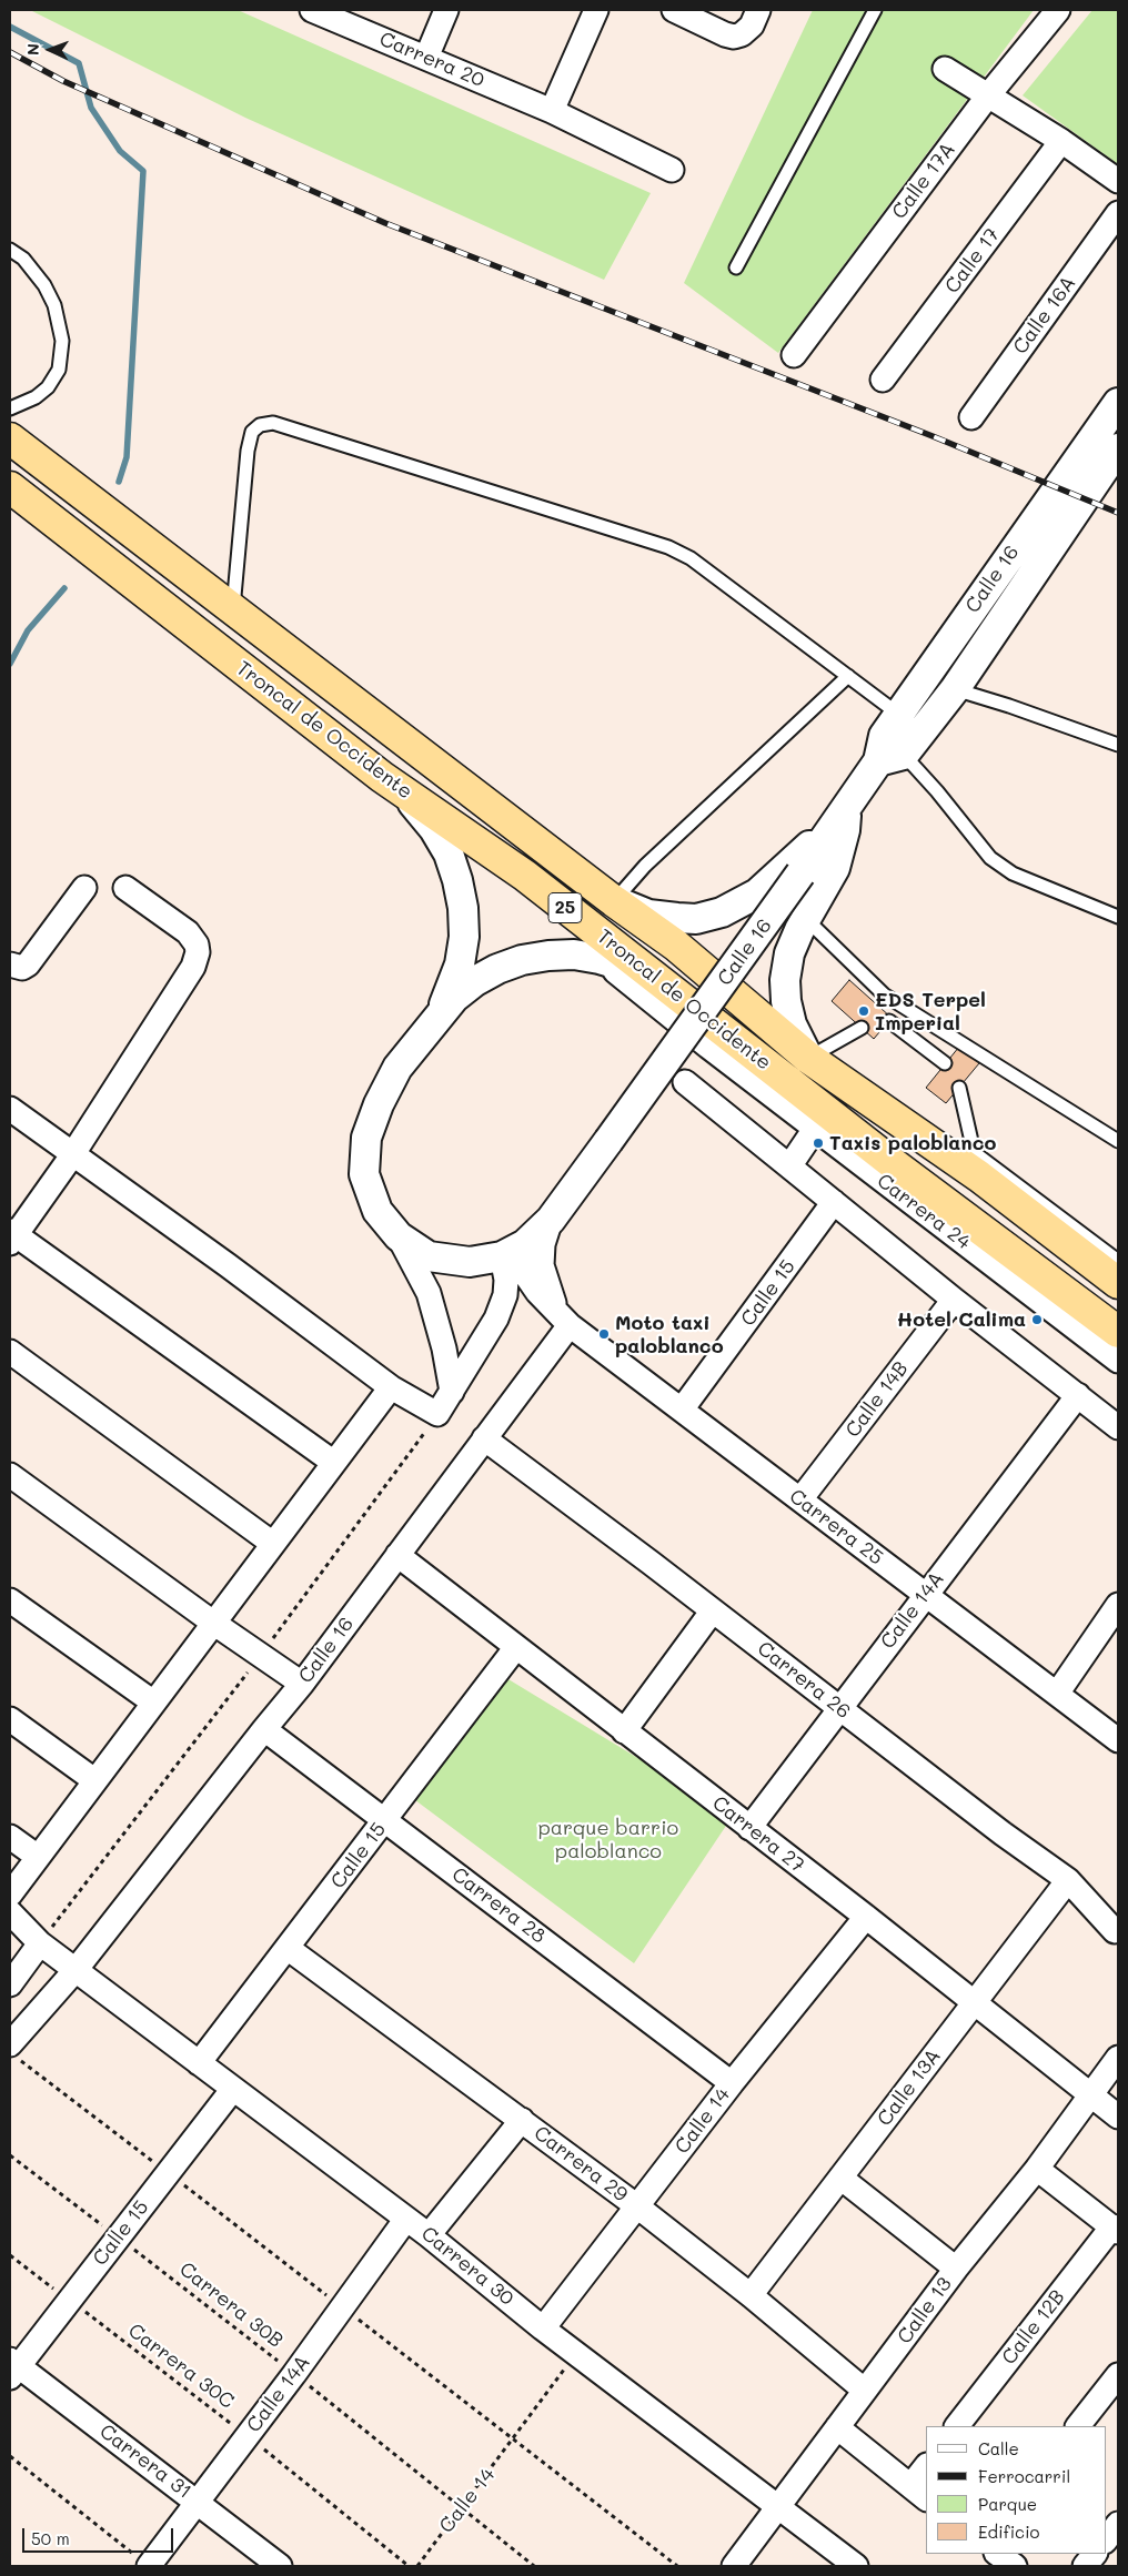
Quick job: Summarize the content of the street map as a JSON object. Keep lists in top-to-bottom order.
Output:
{
  "streets": {
    "highway": ["Troncal de Occidente", "25"],
    "street": [
      "Carrera 20",
      "Calle 17A",
      "Calle 17",
      "Calle 16A",
      "Calle 16",
      "Carrera 24",
      "Calle 15",
      "Calle 14B",
      "Carrera 25",
      "Calle 14A",
      "Carrera 26",
      "Carrera 27",
      "Carrera 28",
      "Calle 13A",
      "Calle 14",
      "Carrera 29",
      "Carrera 30",
      "Calle 13",
      "Calle 12B",
      "Carrera 31"
    ],
    "path": ["Carrera 30B", "Carrera 30C"]
  },
  "crossings": [
    ["Calle 16", "Carrera 25"],
    ["Calle 16", "Carrera 26"],
    ["Calle 16", "Carrera 27"],
    ["Calle 16", "Carrera 28"],
    ["Calle 16", "Carrera 30"],
    ["Calle 15", "Carrera 25"],
    ["Calle 15", "Carrera 27"],
    ["Calle 15", "Carrera 28"],
    ["Calle 15", "Carrera 29"],
    ["Calle 15", "Carrera 30"],
    ["Calle 15", "Carrera 30B"],
    ["Calle 15", "Carrera 30C"],
    ["Calle 15", "Carrera 31"],
    ["Calle 14B", "Carrera 25"],
    ["Carrera 25", "Calle 14A"],
    ["Calle 14A", "Carrera 26"],
    ["Calle 14A", "Carrera 27"],
    ["Calle 14A", "Carrera 30"],
    ["Calle 14A", "Carrera 30B"],
    ["Calle 14A", "Carrera 30C"],
    ["Calle 14A", "Carrera 31"],
    ["Carrera 26", "Calle 13A"],
    ["Carrera 27", "Calle 13A"],
    ["Carrera 27", "Calle 14"],
    ["Carrera 27", "Calle 13"],
    ["Carrera 28", "Calle 14"],
    ["Calle 13A", "Carrera 29"],
    ["Calle 14", "Carrera 29"],
    ["Calle 14", "Carrera 30"],
    ["Calle 14", "Carrera 30B"],
    ["Carrera 29", "Calle 13"],
    ["Carrera 30", "Calle 13"]
  ],
  "parks": ["parque barrio paloblanco"],
  "places": [
    "EDS Terpel Imperial",
    "Taxis paloblanco",
    "Hotel Calima",
    "Moto taxi paloblanco"
  ],
  "legend": [
    "Calle",
    "Ferrocarril",
    "Parque",
    "Edificio"
  ],
  "scale_bar": "50 m",
  "north": "left"
}
